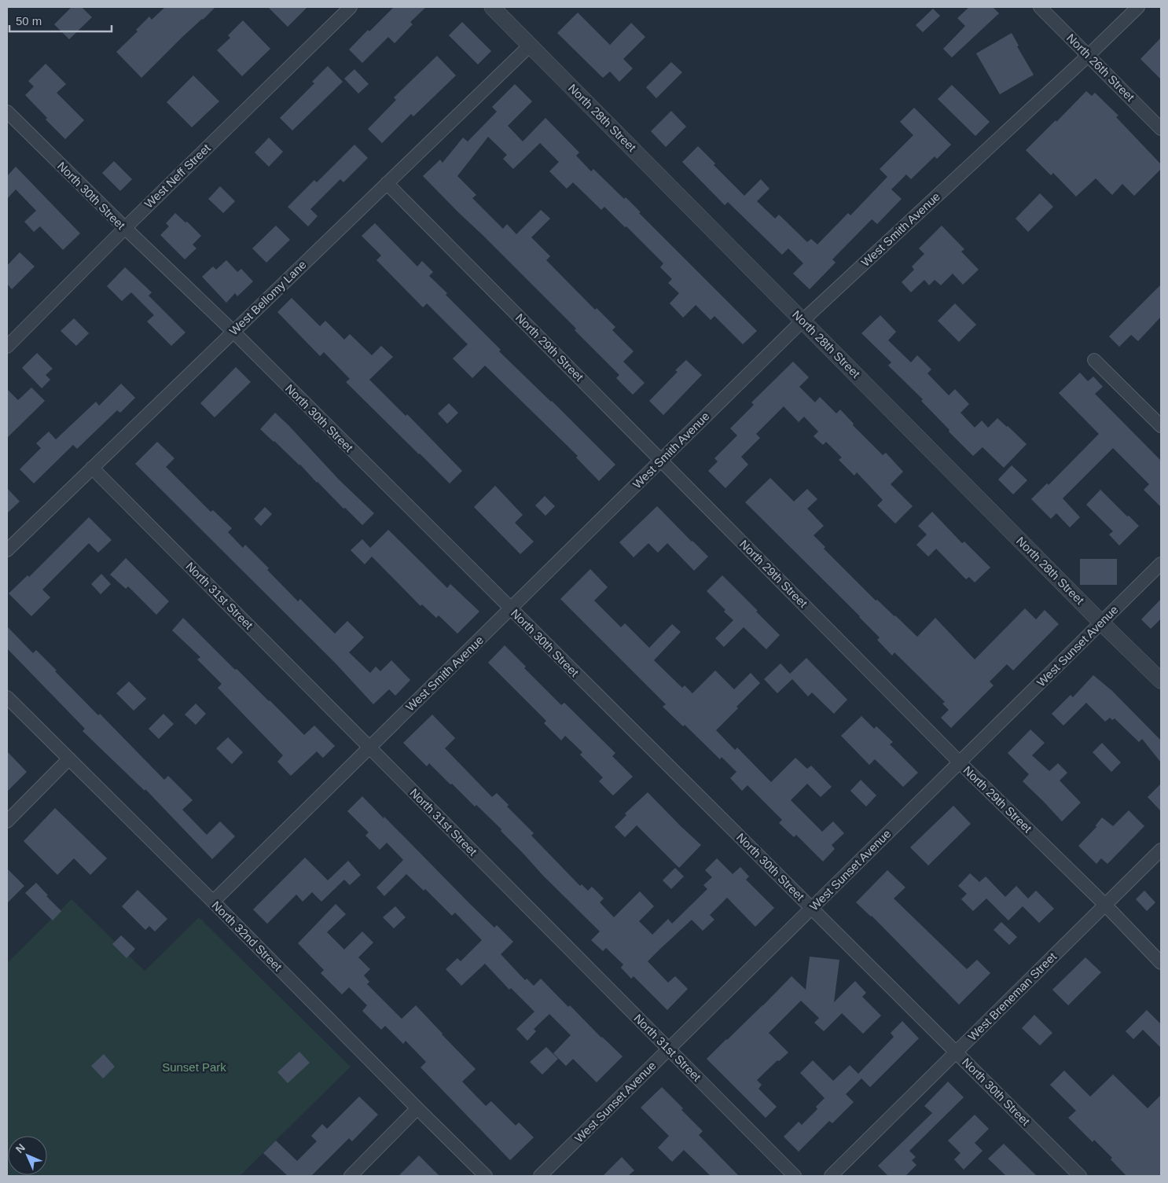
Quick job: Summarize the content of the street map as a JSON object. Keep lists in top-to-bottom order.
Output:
{
  "streets": {
    "street": [
      "North 26th Street",
      "North 28th Street",
      "West Neff Street",
      "North 30th Street",
      "West Smith Avenue",
      "West Bellomy Lane",
      "North 29th Street",
      "North 31st Street",
      "West Sunset Avenue",
      "North 32nd Street",
      "West Breneman Street"
    ]
  },
  "crossings": [
    ["North 26th Street", "West Smith Avenue"],
    ["North 28th Street", "West Smith Avenue"],
    ["North 28th Street", "West Bellomy Lane"],
    ["North 28th Street", "West Sunset Avenue"],
    ["West Neff Street", "North 30th Street"],
    ["North 30th Street", "West Smith Avenue"],
    ["North 30th Street", "West Bellomy Lane"],
    ["North 30th Street", "West Sunset Avenue"],
    ["North 30th Street", "West Breneman Street"],
    ["West Smith Avenue", "North 29th Street"],
    ["West Smith Avenue", "North 31st Street"],
    ["West Smith Avenue", "North 32nd Street"],
    ["West Bellomy Lane", "North 29th Street"],
    ["West Bellomy Lane", "North 31st Street"],
    ["North 29th Street", "West Sunset Avenue"],
    ["North 29th Street", "West Breneman Street"],
    ["North 31st Street", "West Sunset Avenue"]
  ],
  "parks": ["Sunset Park"],
  "scale_bar": "50 m",
  "north": "top left"
}
